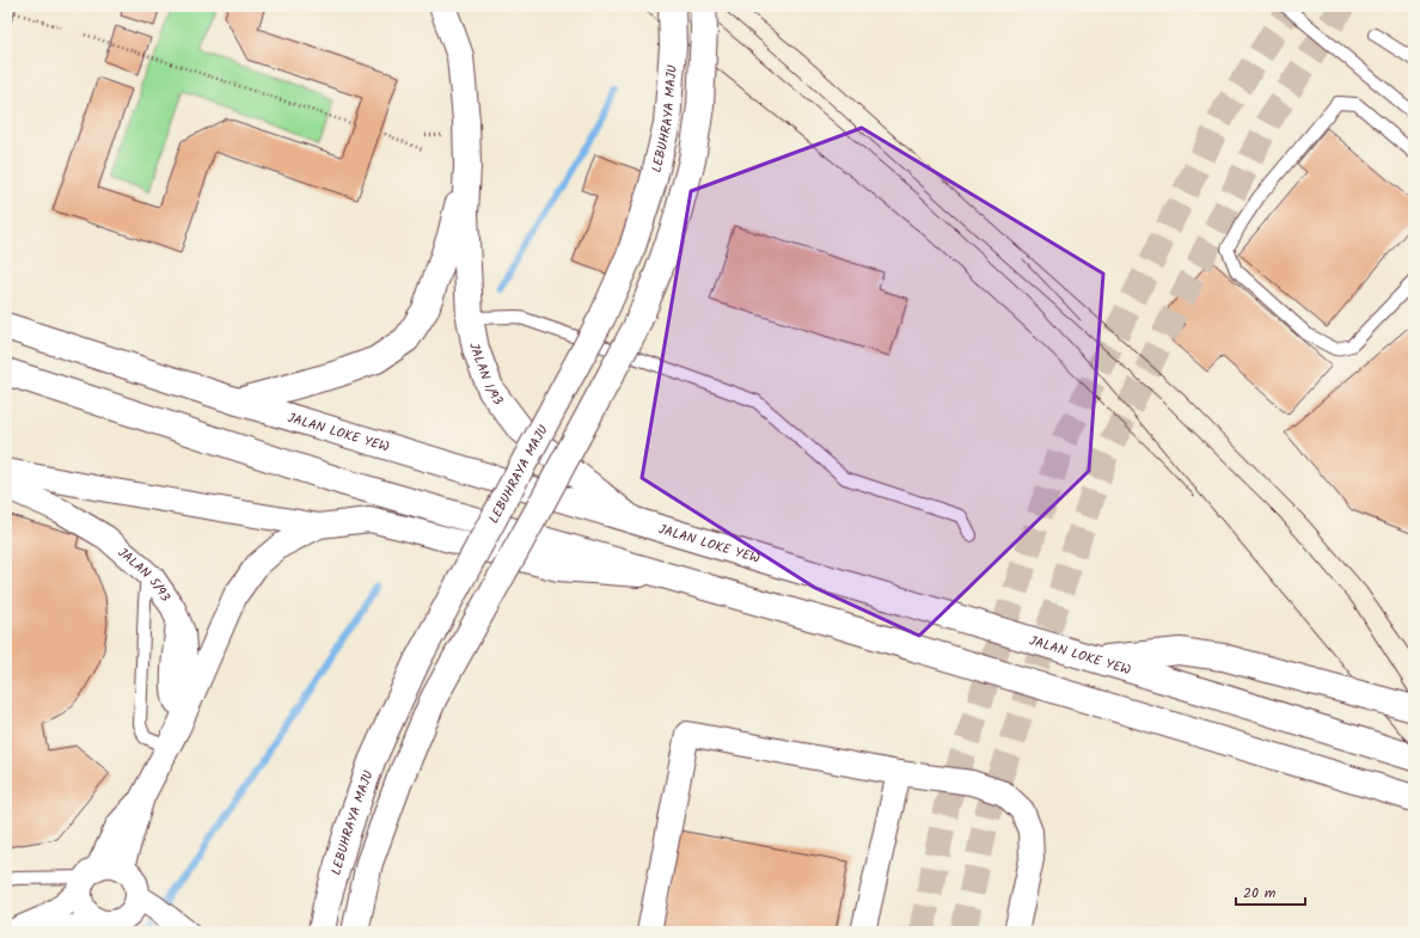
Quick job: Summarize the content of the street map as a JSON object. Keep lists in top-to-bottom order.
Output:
{
  "streets": {
    "main road": ["LEBUHRAYA MAJU", "JALAN 1/93", "JALAN LOKE YEW"],
    "street": ["JALAN 5/93"]
  },
  "crossings": [
    ["JALAN 1/93", "JALAN LOKE YEW"]
  ],
  "scale_bar": "20 m"
}
